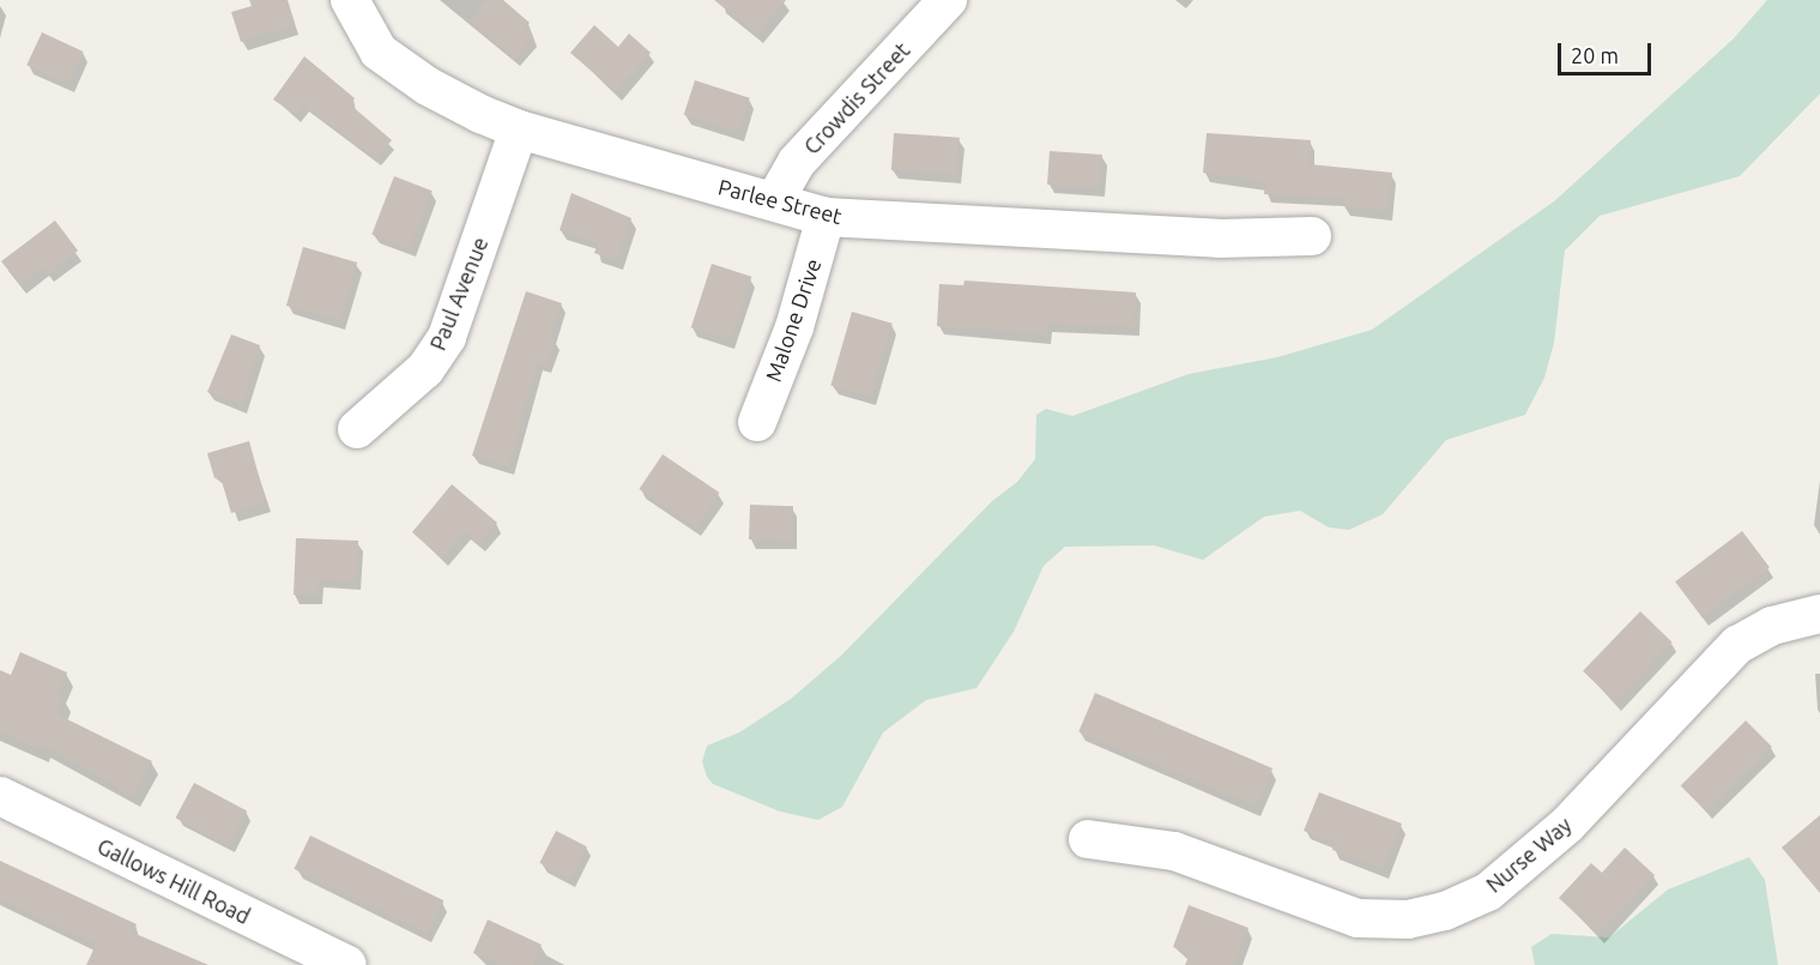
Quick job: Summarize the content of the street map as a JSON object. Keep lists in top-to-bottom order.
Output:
{
  "streets": {
    "street": [
      "Crowdis Street",
      "Parlee Street",
      "Paul Avenue",
      "Malone Drive",
      "Nurse Way",
      "Gallows Hill Road"
    ]
  },
  "crossings": [
    ["Crowdis Street", "Parlee Street"],
    ["Parlee Street", "Paul Avenue"],
    ["Parlee Street", "Malone Drive"]
  ],
  "scale_bar": "20 m"
}
